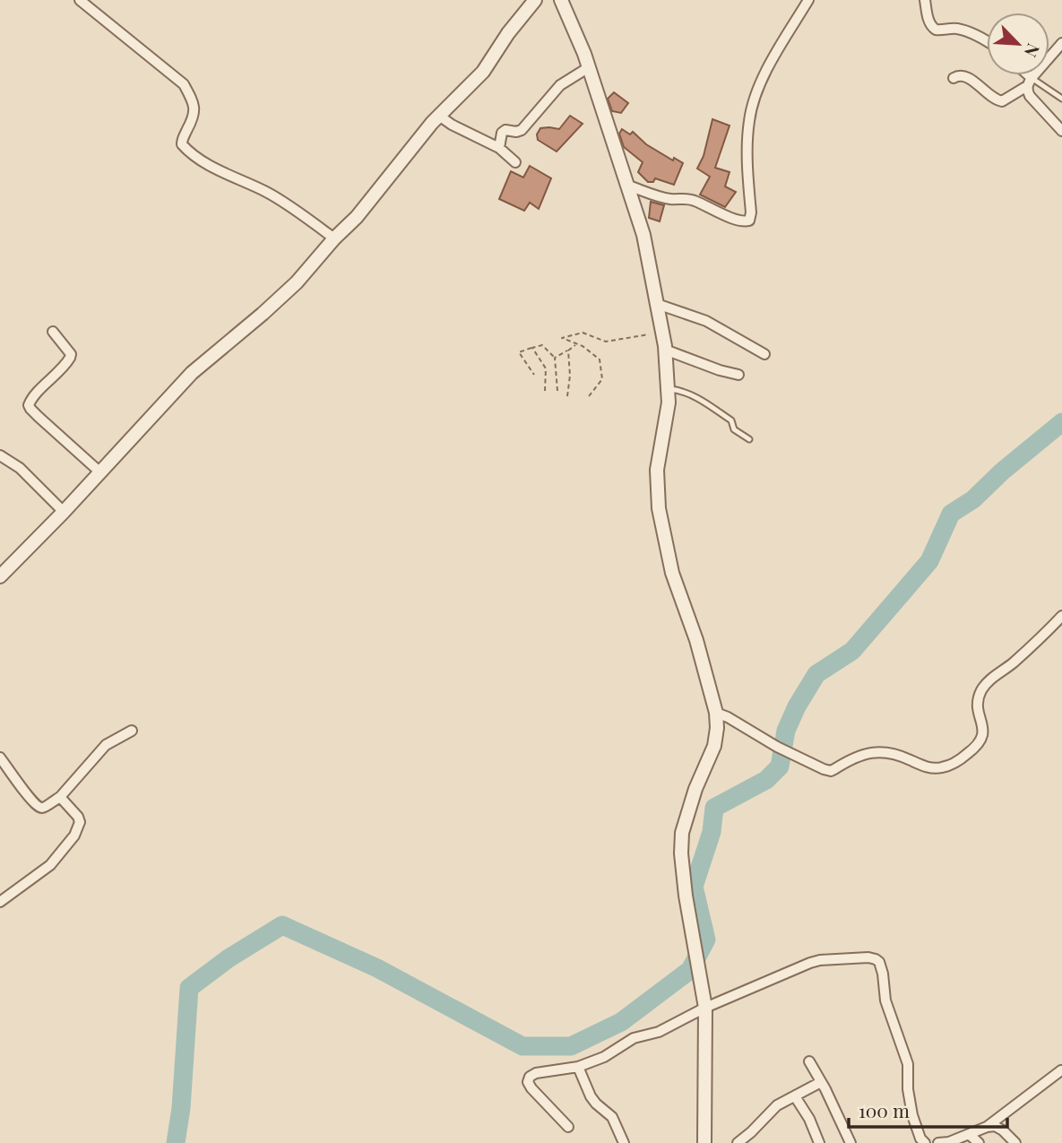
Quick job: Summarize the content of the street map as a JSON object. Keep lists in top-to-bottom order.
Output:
{
  "scale_bar": "100 m",
  "north": "bottom right"
}
